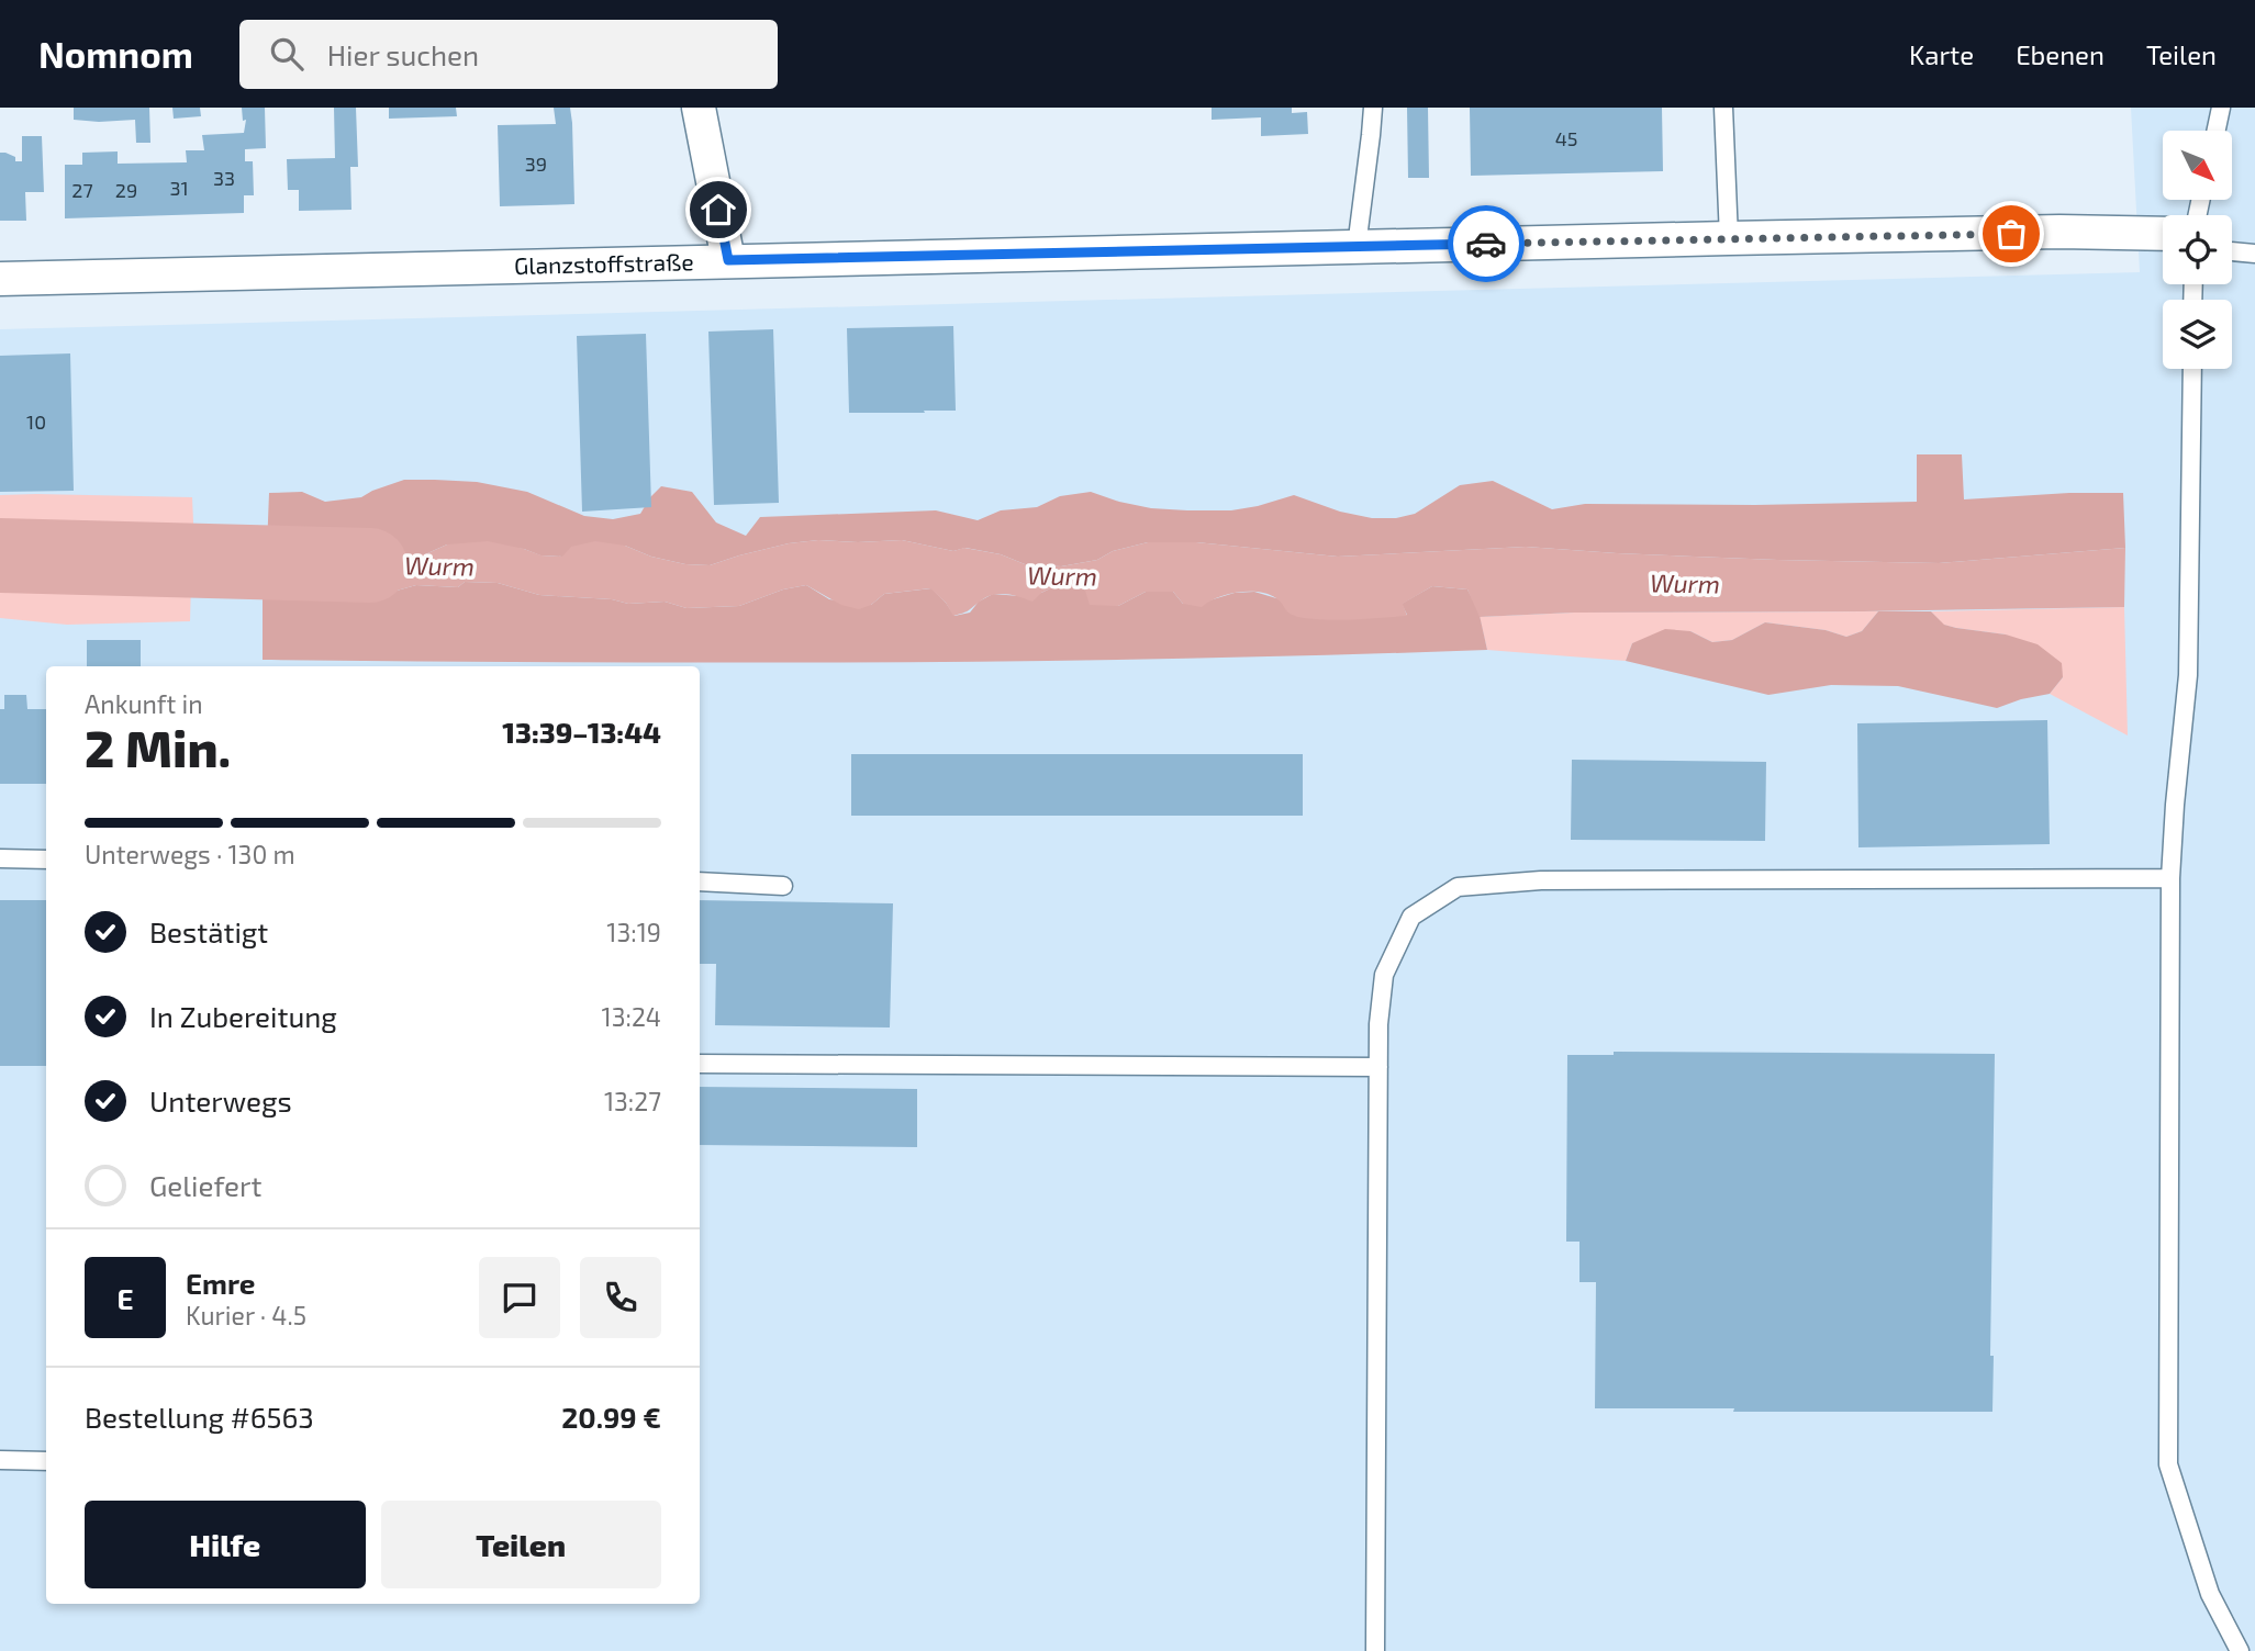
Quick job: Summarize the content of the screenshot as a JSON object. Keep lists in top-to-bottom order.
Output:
{
  "streets": {
    "street": ["Glanzstoffstraße"]
  },
  "water": ["Wurm"],
  "house_numbers": [
    "45",
    "39",
    "33",
    "31",
    "27",
    "29",
    "10"
  ],
  "north": "bottom right",
  "page": {
    "header": "Nomnom",
    "search": "Hier suchen",
    "nav": ["Karte", "Ebenen", "Teilen"],
    "heading": ["2 Min.", "Ankunft in", "13:39–13:44"],
    "panel": [
      "Emre",
      "Kurier · 4.5",
      "Bestellung #6563",
      "20.99 €"
    ],
    "bar": "Unterwegs · 130 m",
    "list": [
      ["Bestätigt", "13:19"],
      ["In Zubereitung", "13:24"],
      ["Unterwegs", "13:27"],
      "Geliefert"
    ],
    "round": "E",
    "buttons": ["Hilfe", "Teilen"]
  }
}
